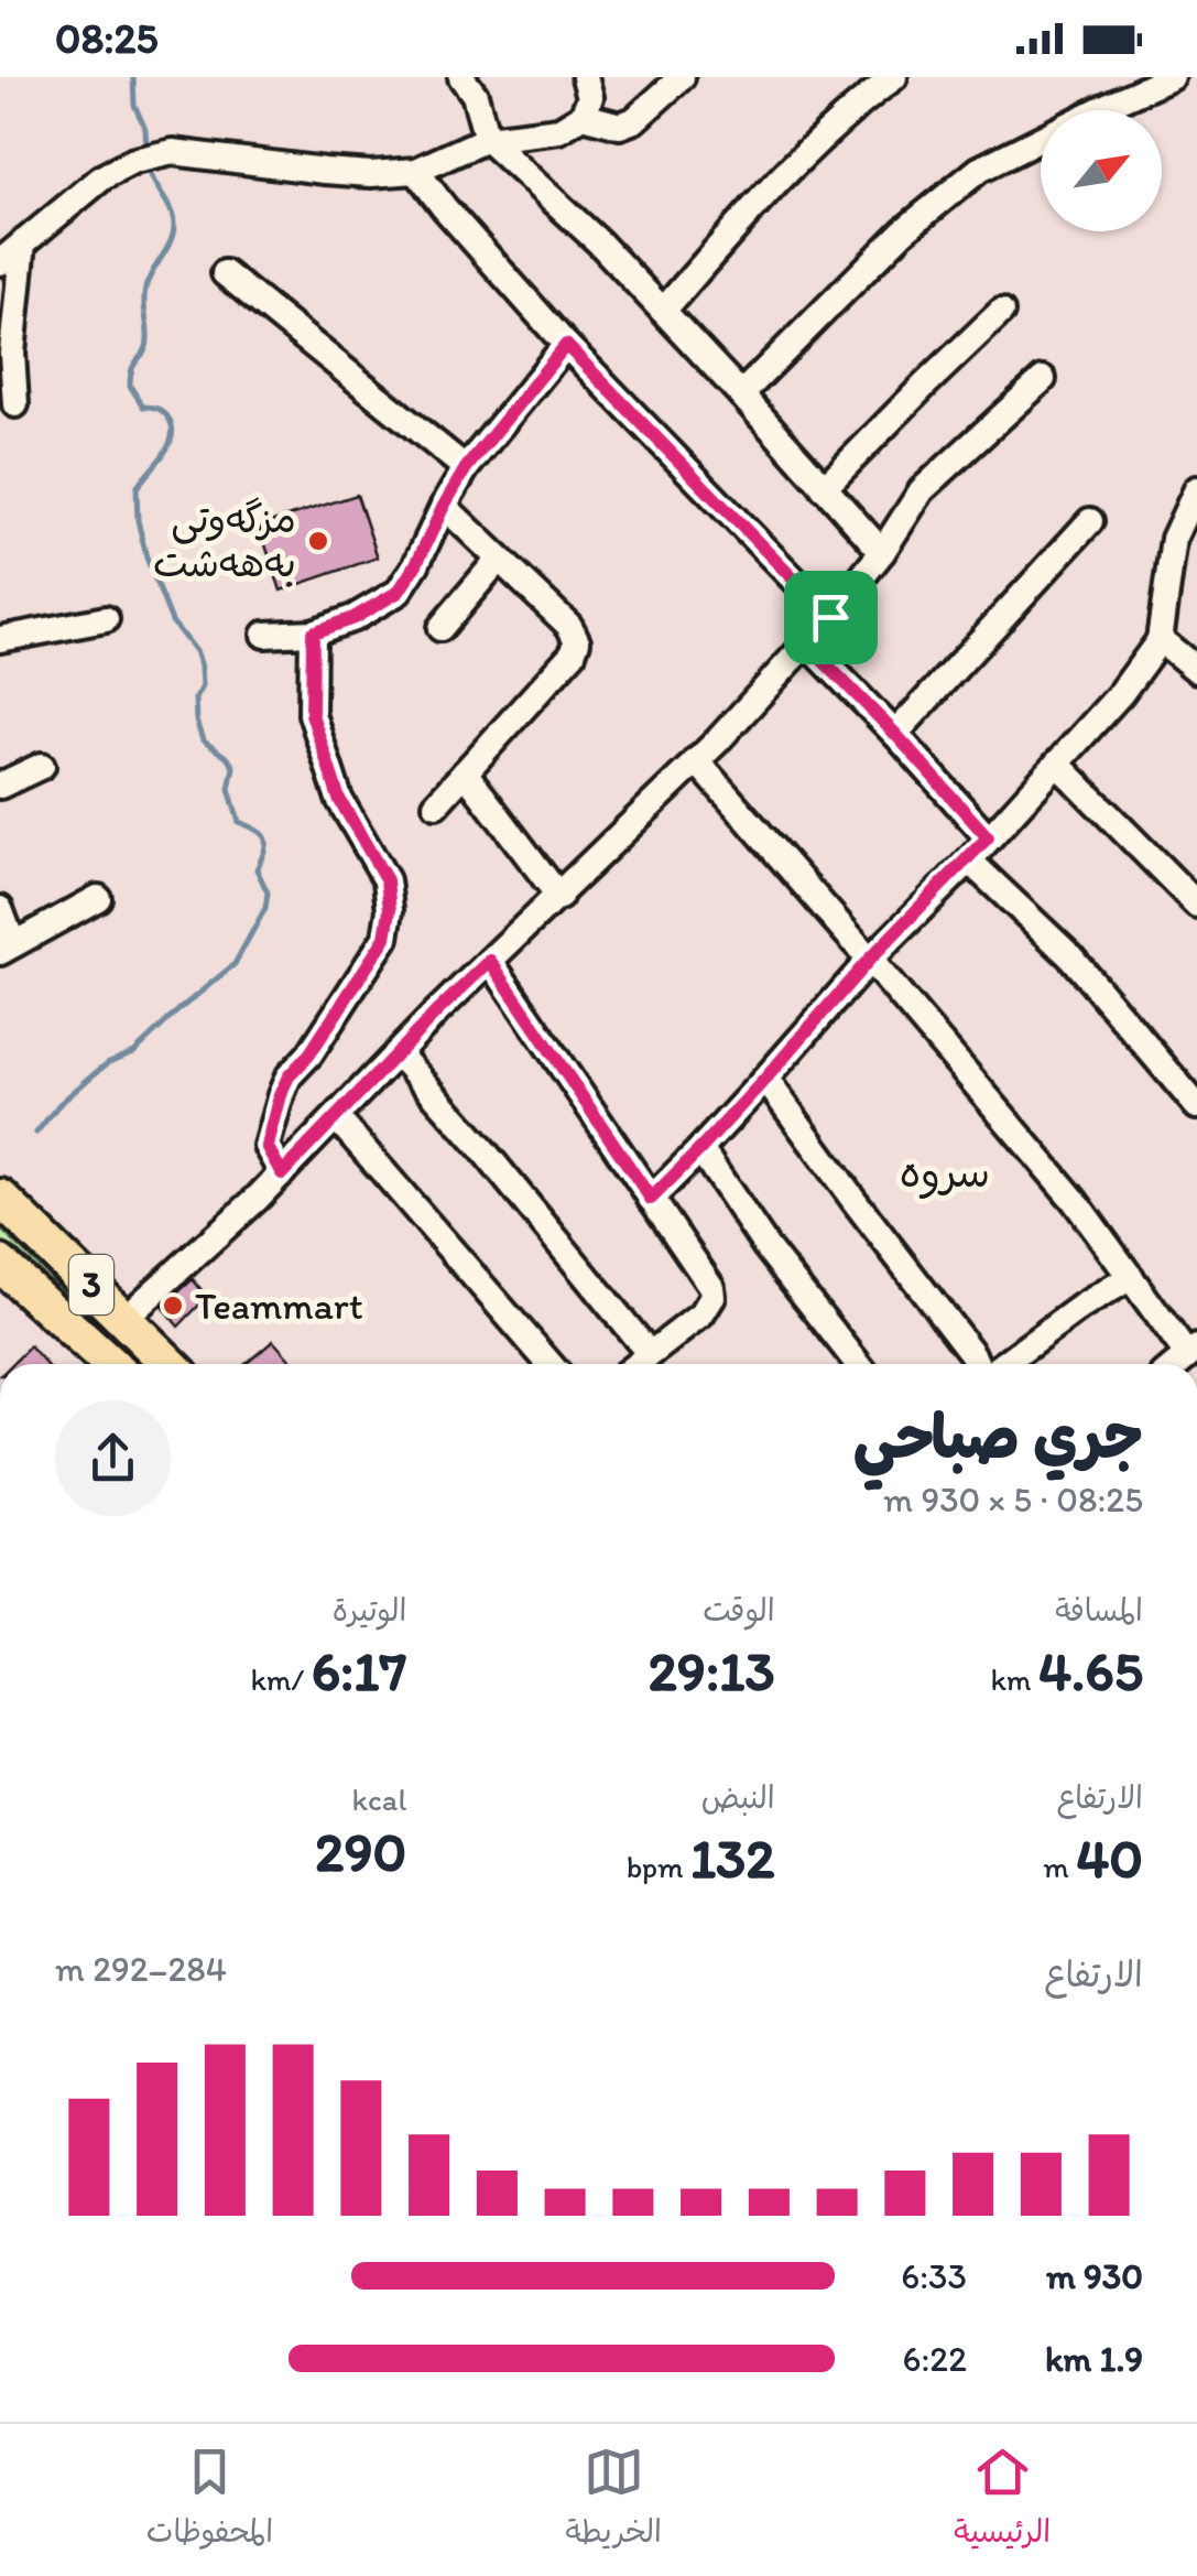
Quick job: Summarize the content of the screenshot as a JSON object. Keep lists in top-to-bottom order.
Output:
{
  "streets": {
    "highway": ["3"]
  },
  "districts": ["سروە"],
  "places": ["مزگەوتی بەهەشت", "Teammart"],
  "north": "top right",
  "page": {
    "status": "08:25",
    "heading": ["جري صباحي", "08:25 · 5 × 930 m"],
    "stats": [
      ["المسافة", "4.65 km"],
      ["الوقت", "29:13"],
      ["الوتيرة", "6:17 /km"],
      ["الارتفاع", "40 m"],
      ["النبض", "132 bpm"],
      ["kcal", "290"]
    ],
    "chart": ["الارتفاع", "284–292 m"],
    "list": [
      {
        "name": "930 m",
        "note": "6:33"
      },
      {
        "name": "1.9 km",
        "note": "6:22"
      }
    ],
    "tabs": ["الرئيسية", "الخريطة", "المحفوظات"]
  }
}
